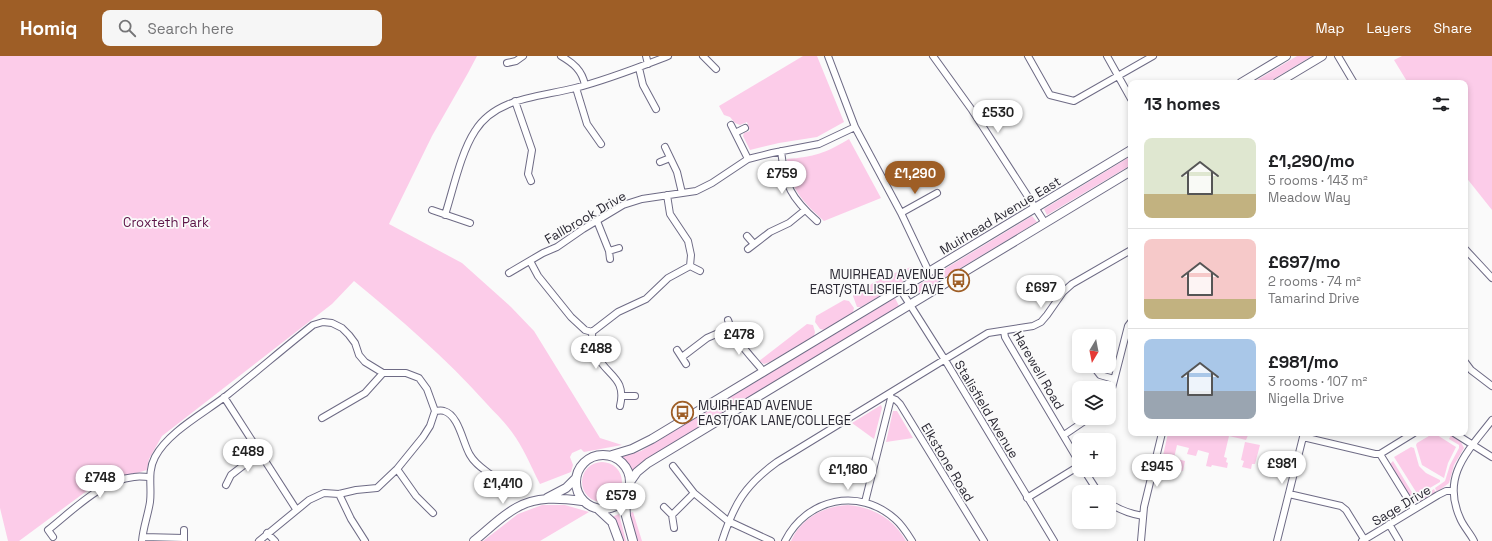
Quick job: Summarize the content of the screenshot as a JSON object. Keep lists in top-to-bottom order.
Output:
{
  "streets": {
    "street": [
      "Muirhead Avenue East",
      "Fallbrook Drive",
      "Harewell Road",
      "Stalisfield Avenue",
      "Elkstone Road",
      "Sage Drive"
    ]
  },
  "crossings": [
    ["Muirhead Avenue East", "Stalisfield Avenue"]
  ],
  "parks": ["Croxteth Park"],
  "places": {
    "bus stop": ["MUIRHEAD AVENUE EAST/STALISFIELD AVE", "MUIRHEAD AVENUE EAST/OAK LANE/COLLEGE"]
  },
  "north": "bottom",
  "page": {
    "header": "Homiq",
    "search": "Search here",
    "nav": ["Map", "Layers", "Share"],
    "heading": "13 homes",
    "price": [
      "£530",
      "£759",
      "£1,290",
      "£697",
      "£478",
      "£488",
      "£489",
      "£981",
      "£945",
      "£1,180",
      "£748",
      "£1,410",
      "£579"
    ],
    "list": [
      {
        "name": "£1,290/mo",
        "note": "5 rooms · 143 m² · Meadow Way"
      },
      {
        "name": "£697/mo",
        "note": "2 rooms · 74 m² · Tamarind Drive"
      },
      {
        "name": "£981/mo",
        "note": "3 rooms · 107 m² · Nigella Drive"
      }
    ],
    "map_buttons": ["+", "−"]
  }
}
